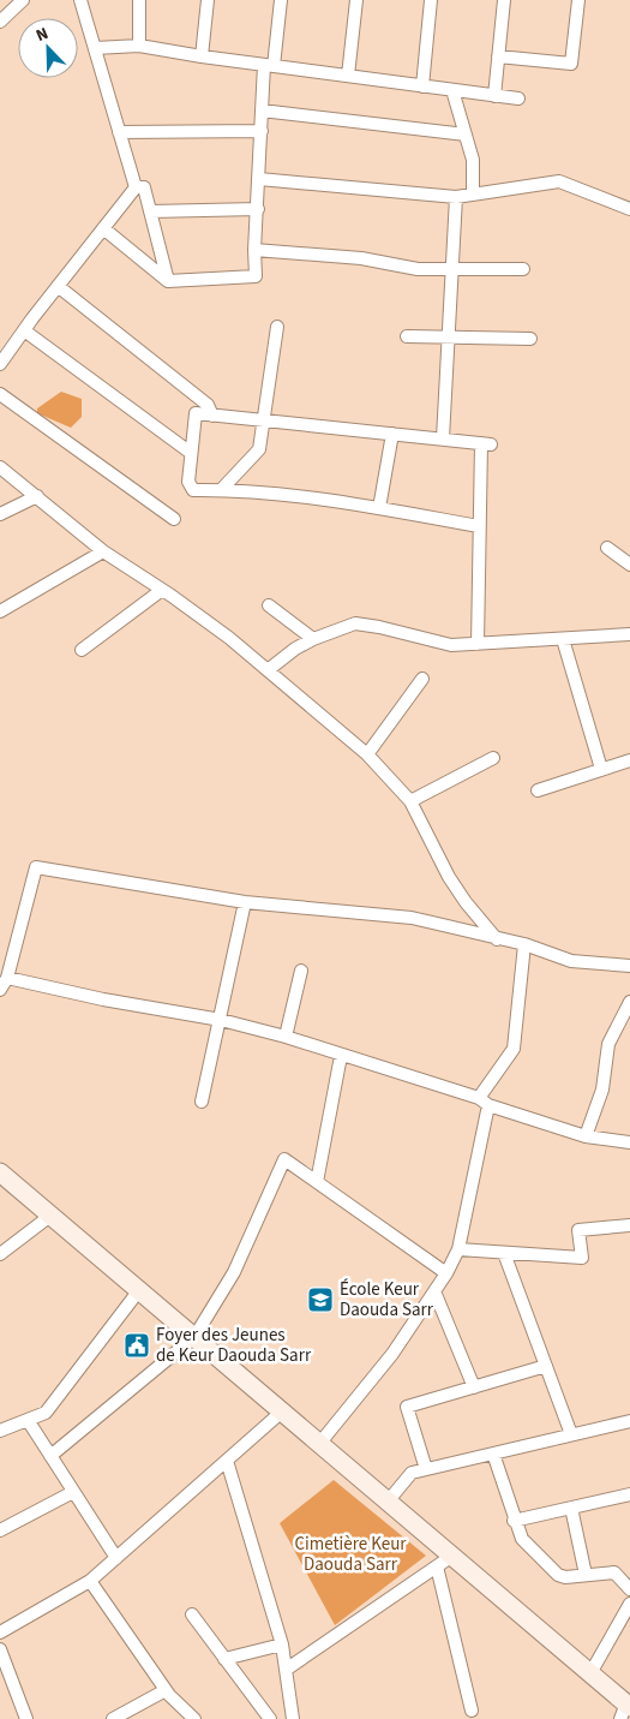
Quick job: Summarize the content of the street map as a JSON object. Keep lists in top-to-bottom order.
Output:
{
  "parks": ["Cimetière Keur Daouda Sarr"],
  "places": {
    "school or university": ["École Keur Daouda Sarr"],
    "public building": ["Foyer des Jeunes de Keur Daouda Sarr"]
  },
  "north": "top left"
}
